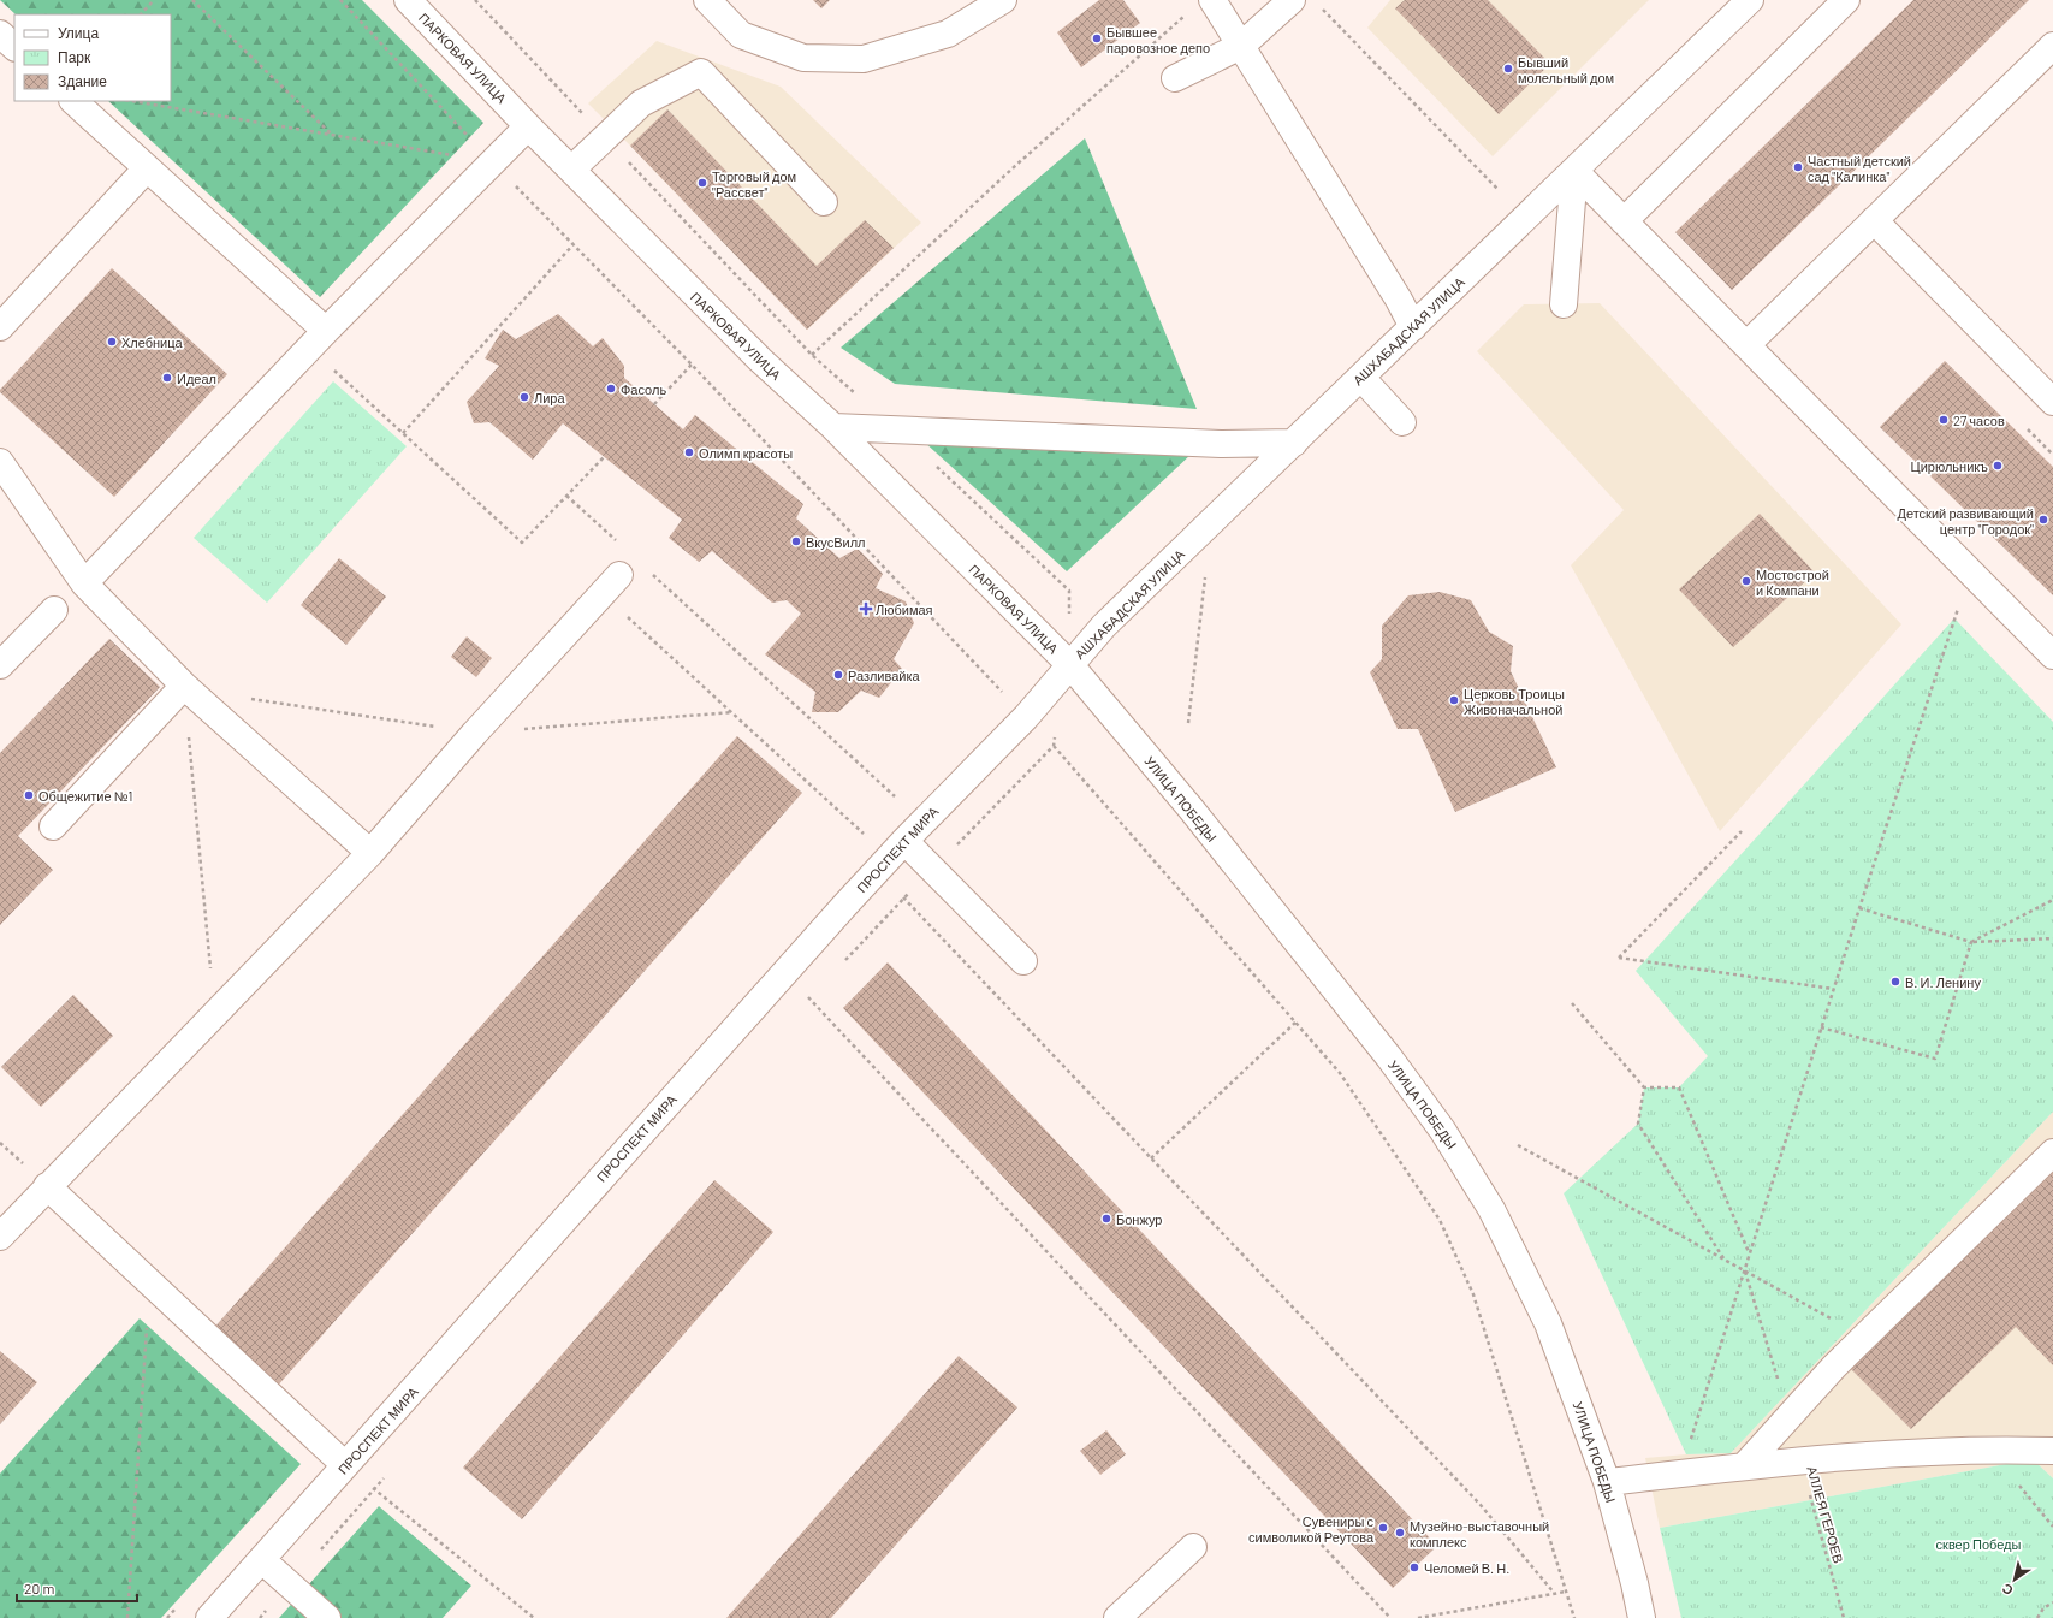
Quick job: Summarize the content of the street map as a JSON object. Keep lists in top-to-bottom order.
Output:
{
  "streets": {
    "street": [
      "ПАРКОВАЯ УЛИЦА",
      "АШХАБАДСКАЯ УЛИЦА",
      "УЛИЦА ПОБЕДЫ",
      "ПРОСПЕКТ МИРА"
    ],
    "path": ["АЛЛЕЯ ГЕРОЕВ"]
  },
  "crossings": [
    ["ПАРКОВАЯ УЛИЦА", "АШХАБАДСКАЯ УЛИЦА"],
    ["ПАРКОВАЯ УЛИЦА", "УЛИЦА ПОБЕДЫ"],
    ["ПАРКОВАЯ УЛИЦА", "ПРОСПЕКТ МИРА"],
    ["АШХАБАДСКАЯ УЛИЦА", "УЛИЦА ПОБЕДЫ"],
    ["АШХАБАДСКАЯ УЛИЦА", "ПРОСПЕКТ МИРА"],
    ["УЛИЦА ПОБЕДЫ", "ПРОСПЕКТ МИРА"]
  ],
  "parks": ["сквер Победы"],
  "places": {
    "other": [
      "Бывшее паровозное депо",
      "Бывший молельный дом",
      "Частный детский сад \"Калинка\"",
      "Торговый дом \"Рассвет\"",
      "Хлебница",
      "Идеал",
      "Фасоль",
      "Лира",
      "27 часов",
      "Олимп красоты",
      "Цирюльникъ",
      "Детский развивающий центр \"Городок\"",
      "ВкусВилл",
      "Мостострой и Компани",
      "Разливайка",
      "Церковь Троицы Живоначальной",
      "Общежитие №1",
      "В. И. Ленину",
      "Бонжур",
      "Сувениры с символикой Реутова",
      "Музейно-выставочный комплекс",
      "Челомей В. Н."
    ],
    "health": ["Любимая"]
  },
  "legend": ["Улица", "Парк", "Здание"],
  "scale_bar": "20 m",
  "north": "bottom left"
}
